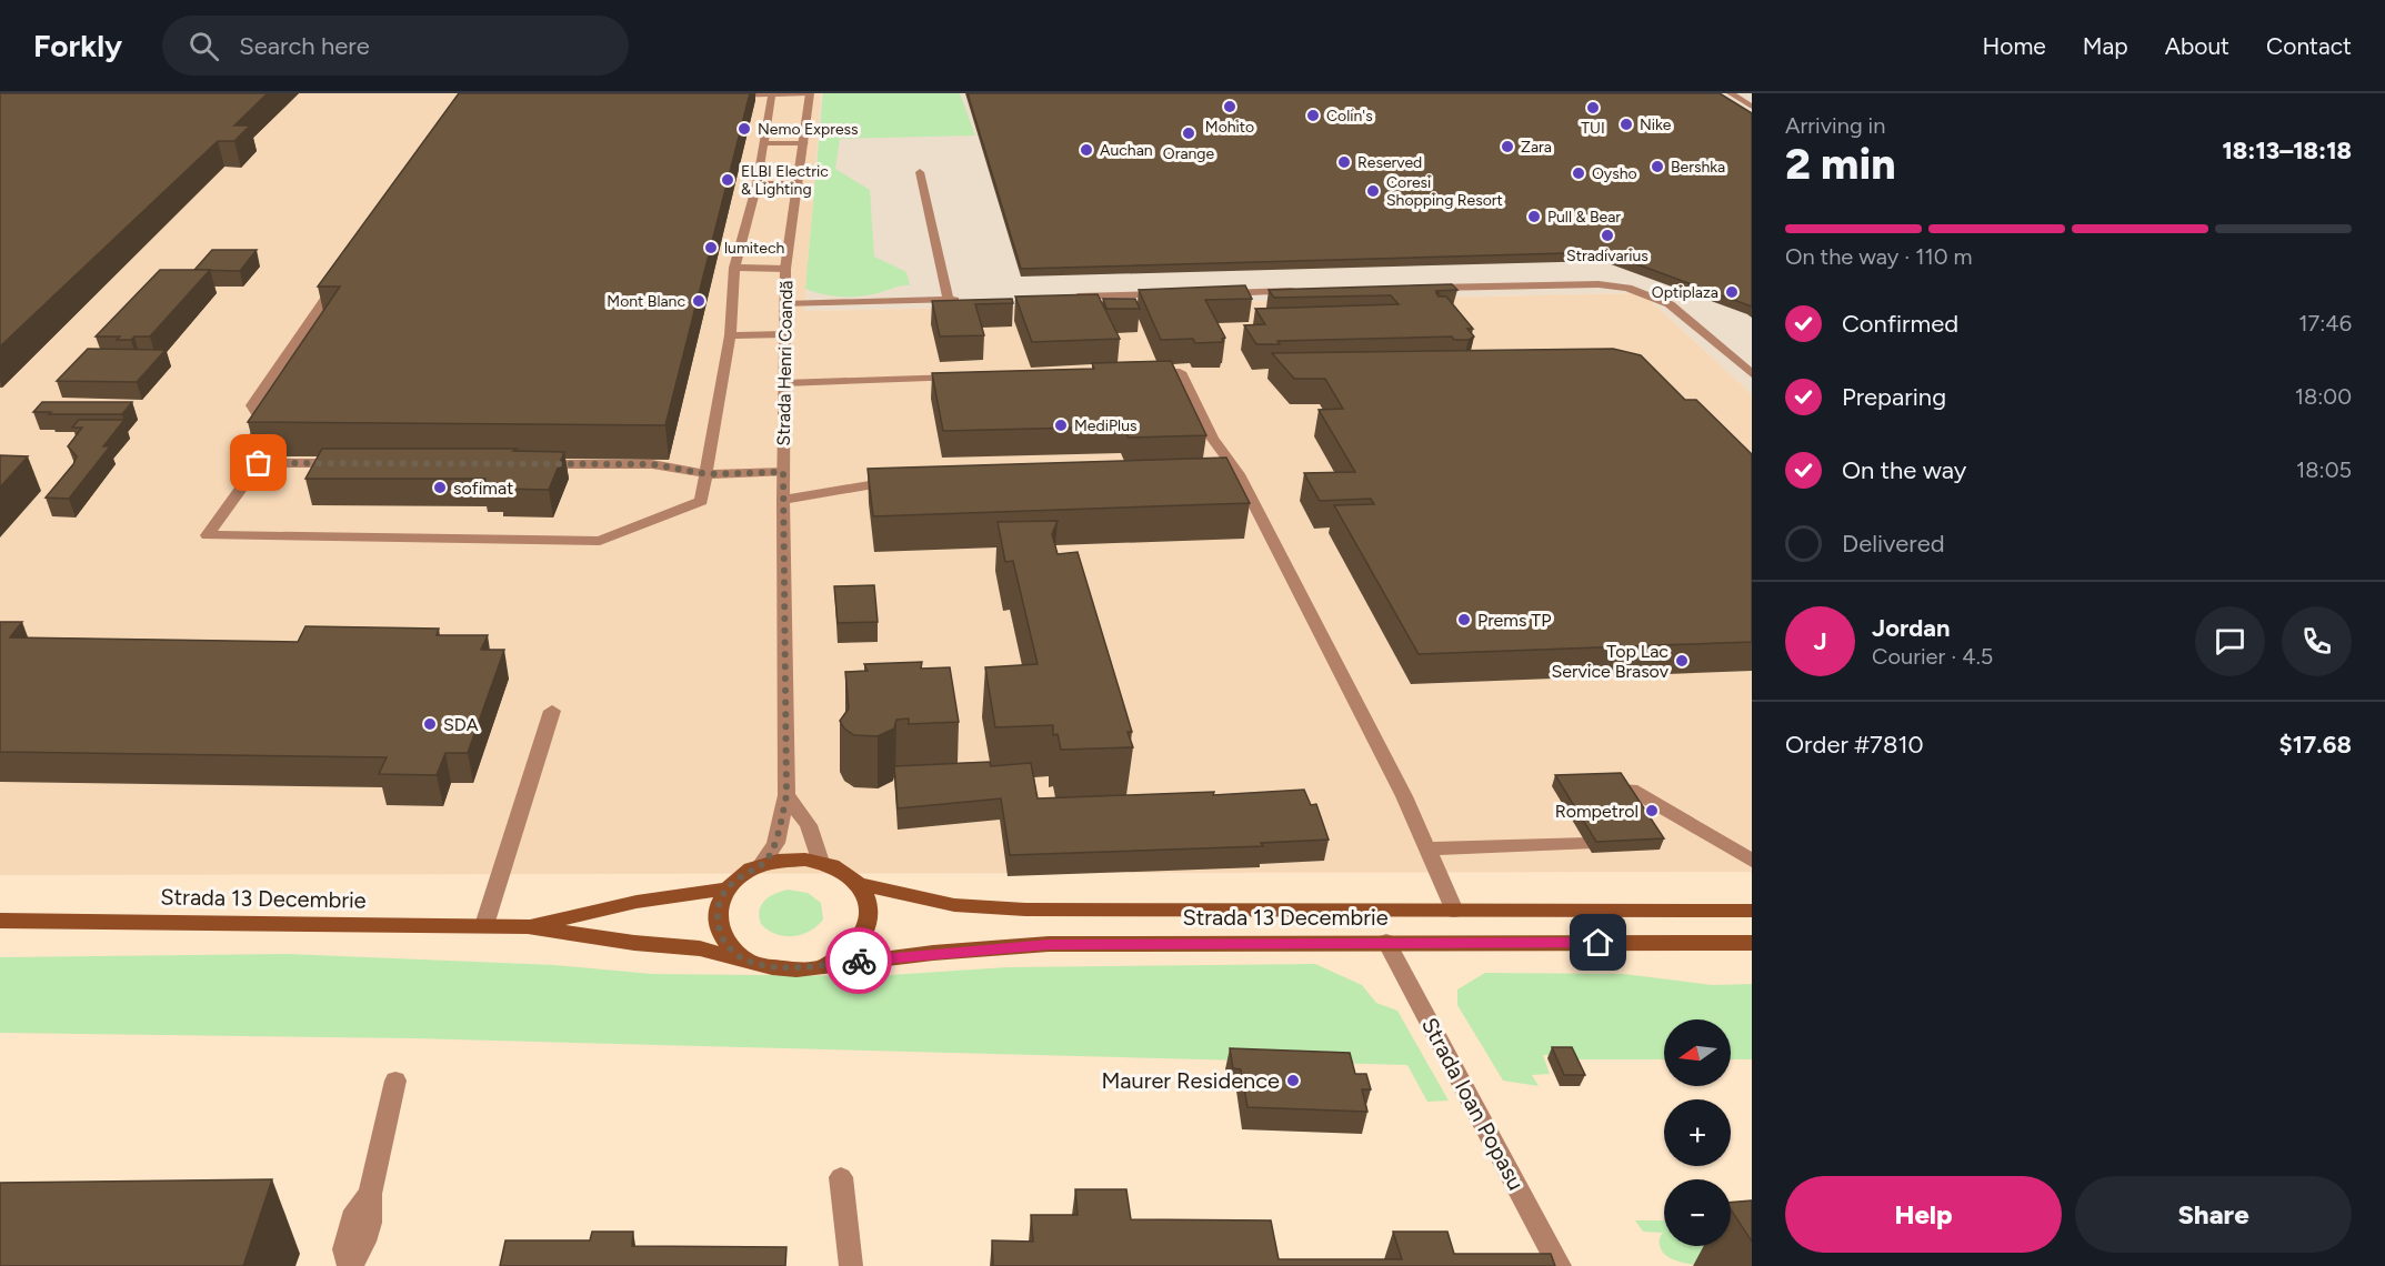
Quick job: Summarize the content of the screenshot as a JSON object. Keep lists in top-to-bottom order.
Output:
{
  "streets": {
    "main road": ["Strada 13 Decembrie"],
    "street": ["Strada Henri Coandă", "Strada Ioan Popasu"]
  },
  "crossings": [
    ["Strada Henri Coandă", "Strada 13 Decembrie"],
    ["Strada 13 Decembrie", "Strada Ioan Popasu"]
  ],
  "places": [
    "Mohito",
    "TUI",
    "Colin's",
    "Nike",
    "Nemo Express",
    "Orange",
    "Zara",
    "Auchan",
    "Reserved",
    "Bershka",
    "Oysho",
    "ELBI Electric & Lighting",
    "Coresi Shopping Resort",
    "Pull & Bear",
    "Stradivarius",
    "lumitech",
    "Optiplaza",
    "Mont Blanc",
    "MediPlus",
    "sofimat",
    "Prems TP",
    "Top Lac Service Brasov",
    "SDA",
    "Rompetrol",
    "Maurer Residence"
  ],
  "north": "left",
  "page": {
    "header": "Forkly",
    "search": "Search here",
    "nav": [
      "Home",
      "Map",
      "About",
      "Contact"
    ],
    "heading": ["2 min", "Arriving in", "18:13–18:18"],
    "panel": [
      "Jordan",
      "Courier · 4.5",
      "Order #7810",
      "$17.68"
    ],
    "bar": "On the way · 110 m",
    "list": [
      ["Confirmed", "17:46"],
      ["Preparing", "18:00"],
      ["On the way", "18:05"],
      "Delivered"
    ],
    "round": "J",
    "map_buttons": ["+", "−"],
    "buttons": ["Help", "Share"]
  }
}
